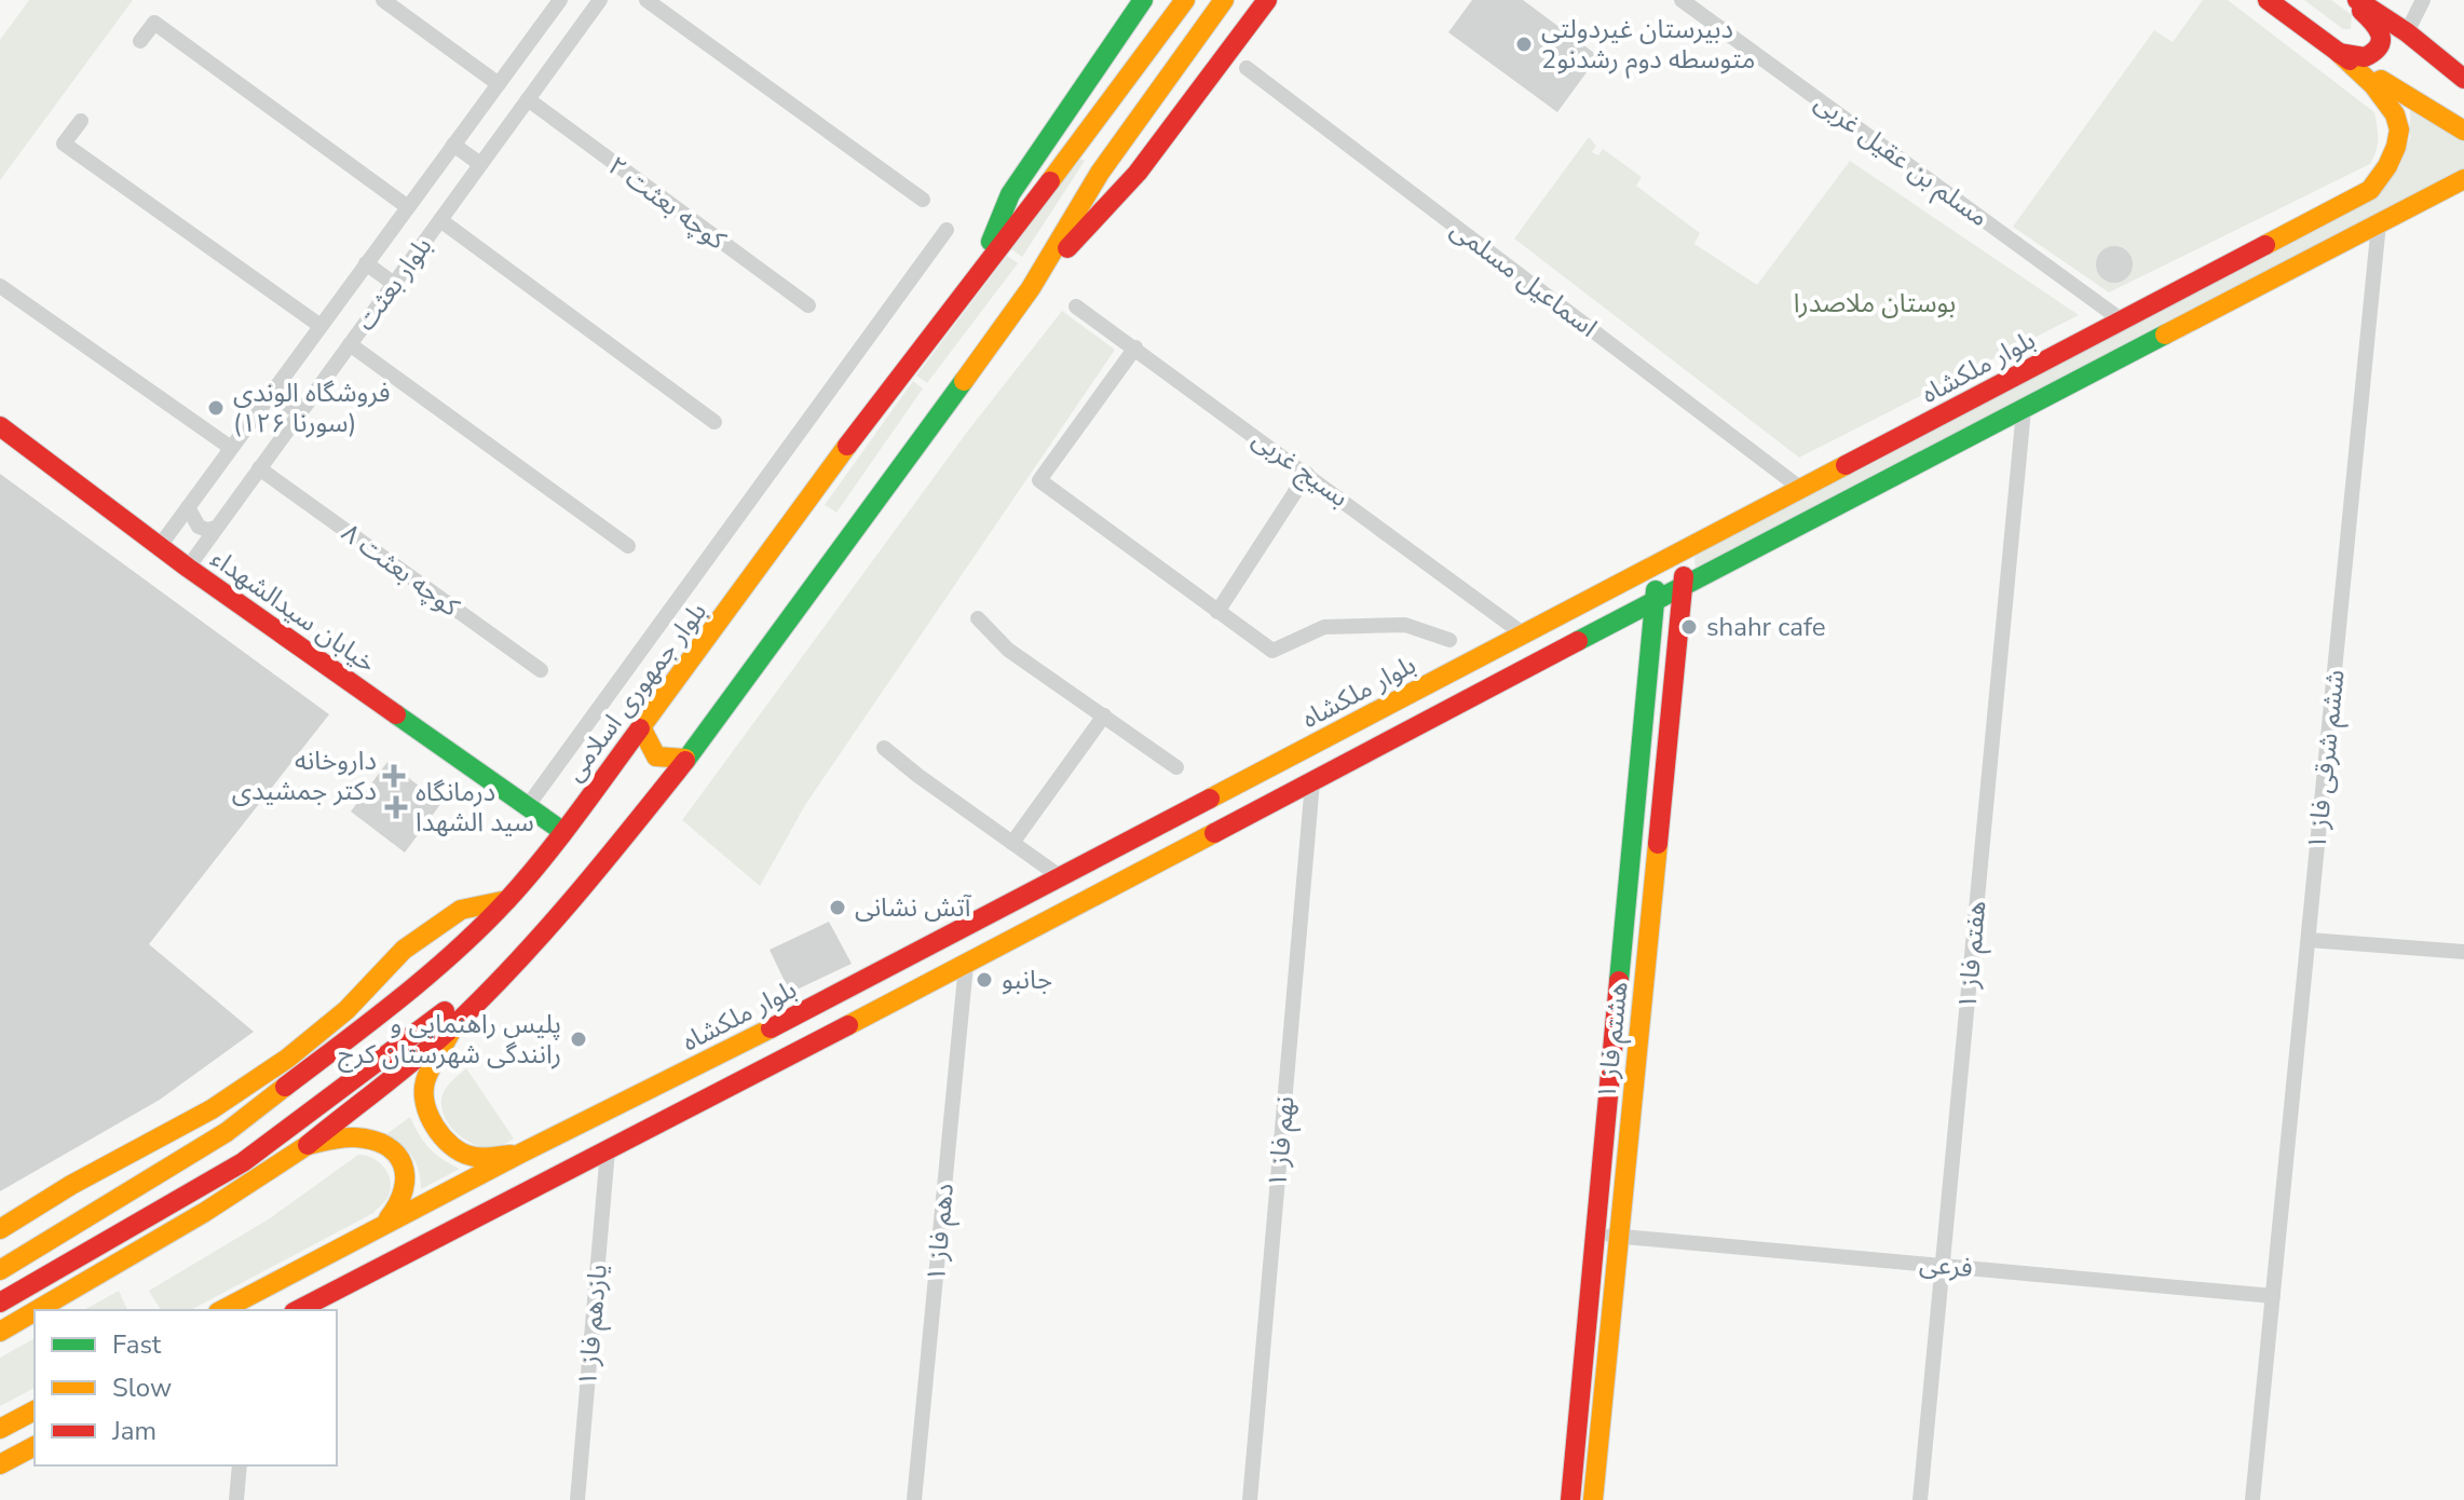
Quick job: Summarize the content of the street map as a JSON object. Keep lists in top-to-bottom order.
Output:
{
  "streets": {
    "main road": [
      "بلوار ملکشاه",
      "خیابان سیدالشهداء",
      "بلوار جمهوری اسلامی",
      "هشتم فاز ۱"
    ],
    "street": [
      "مسلم بن عقیل غربی",
      "کوچه بعثت ۲",
      "اسماعیل مسلمی",
      "بلوار بعثت",
      "بسیج غربی",
      "کوچه بعثت ۸",
      "ششم شرقی فاز ۱",
      "هفتم فاز ۱",
      "نهم فاز ۱",
      "دهم فاز ۱",
      "فرعی",
      "یازدهم فاز ۱"
    ]
  },
  "crossings": [
    ["مسلم بن عقیل غربی", "بلوار ملکشاه"],
    ["کوچه بعثت ۲", "بلوار بعثت"],
    ["اسماعیل مسلمی", "بلوار ملکشاه"],
    ["بلوار بعثت", "کوچه بعثت ۸"],
    ["بلوار بعثت", "خیابان سیدالشهداء"],
    ["بلوار ملکشاه", "بسیج غربی"],
    ["بلوار ملکشاه", "هشتم فاز ۱"],
    ["خیابان سیدالشهداء", "بلوار جمهوری اسلامی"],
    ["ششم شرقی فاز ۱", "فرعی"],
    ["هفتم فاز ۱", "فرعی"],
    ["هشتم فاز ۱", "فرعی"]
  ],
  "parks": ["بوستان ملاصدرا"],
  "places": {
    "other": [
      "دبیرستان غیردولتی متوسطه دوم رشدنو2",
      "فروشگاه الوندی (سورنا ۱۲۶)",
      "shahr cafe",
      "آتش نشانی",
      "جانبو",
      "پلیس راهنمایی و رانندگی شهرستان کرج"
    ],
    "health": ["داروخانه دکتر جمشیدی", "درمانگاه سید الشهدا"]
  },
  "legend": ["Fast", "Slow", "Jam"]
}
